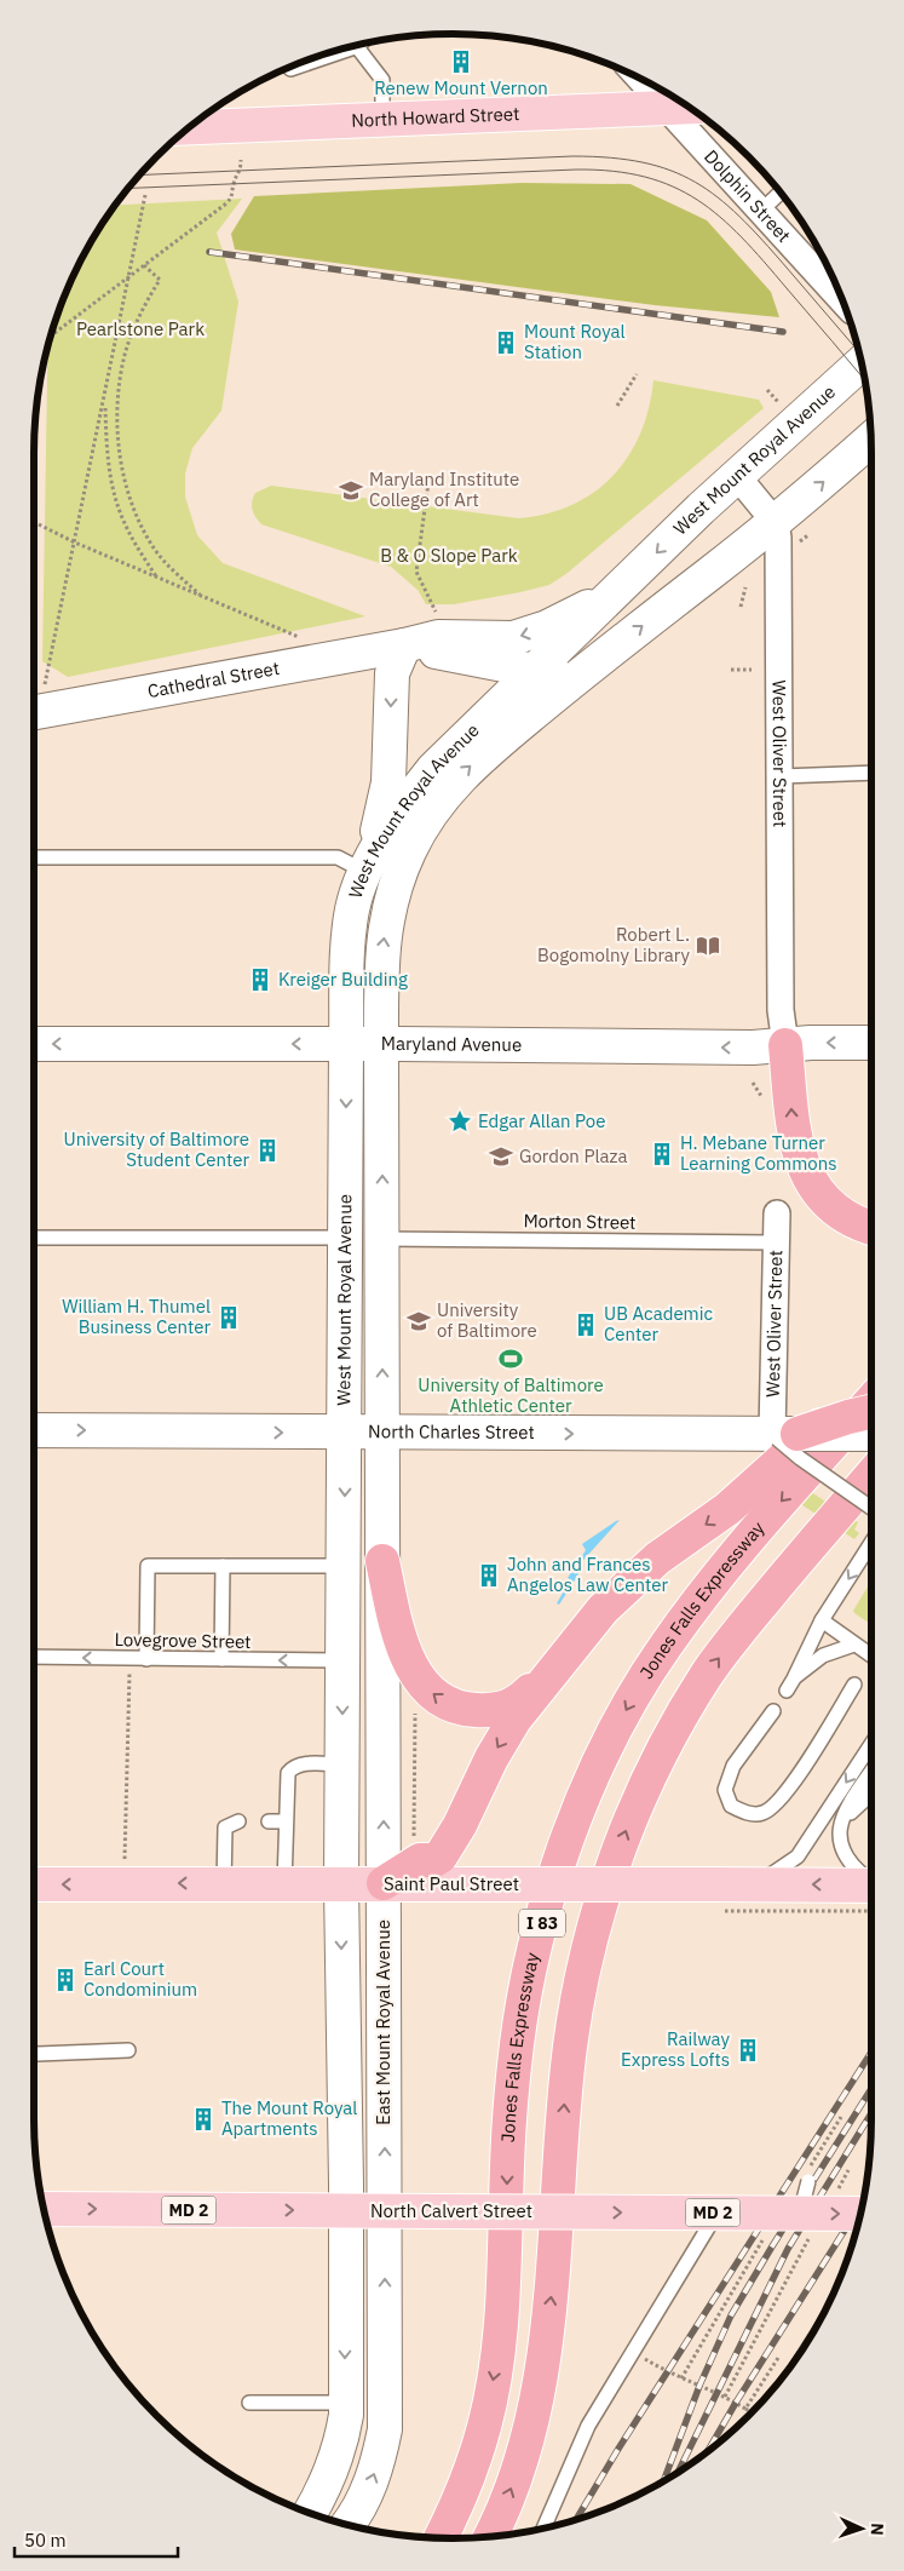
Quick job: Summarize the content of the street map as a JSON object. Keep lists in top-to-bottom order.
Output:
{
  "streets": {
    "highway": ["Jones Falls Expressway", "I 83"],
    "main road": [
      "North Howard Street",
      "West Mount Royal Avenue",
      "Cathedral Street",
      "Maryland Avenue",
      "North Charles Street",
      "Saint Paul Street",
      "East Mount Royal Avenue",
      "MD 2",
      "North Calvert Street"
    ],
    "street": ["Dolphin Street", "West Oliver Street"],
    "lane": ["Morton Street", "Lovegrove Street"]
  },
  "crossings": [
    ["North Howard Street", "Dolphin Street"],
    ["West Mount Royal Avenue", "Cathedral Street"],
    ["West Mount Royal Avenue", "West Oliver Street"],
    ["West Mount Royal Avenue", "Maryland Avenue"],
    ["West Mount Royal Avenue", "Morton Street"],
    ["West Mount Royal Avenue", "North Charles Street"],
    ["West Mount Royal Avenue", "East Mount Royal Avenue"],
    ["West Oliver Street", "Maryland Avenue"],
    ["West Oliver Street", "Morton Street"],
    ["West Oliver Street", "North Charles Street"],
    ["North Charles Street", "East Mount Royal Avenue"],
    ["Saint Paul Street", "East Mount Royal Avenue"],
    ["East Mount Royal Avenue", "North Calvert Street"]
  ],
  "one_way": [
    "Maryland Avenue",
    "North Charles Street",
    "Saint Paul Street",
    "North Calvert Street"
  ],
  "parks": ["Pearlstone Park", "B & O Slope Park"],
  "places": {
    "building": [
      "Renew Mount Vernon",
      "Mount Royal Station",
      "Kreiger Building",
      "University of Baltimore Student Center",
      "H. Mebane Turner Learning Commons",
      "William H. Thumel Business Center",
      "UB Academic Center",
      "John and Frances Angelos Law Center",
      "Earl Court Condominium",
      "Railway Express Lofts",
      "The Mount Royal Apartments"
    ],
    "school or university": ["Maryland Institute College of Art", "Gordon Plaza", "University of Baltimore"],
    "library": ["Robert L. Bogomolny Library"],
    "place": ["Edgar Allan Poe"],
    "sports": ["University of Baltimore Athletic Center"]
  },
  "scale_bar": "50 m",
  "north": "right"
}
